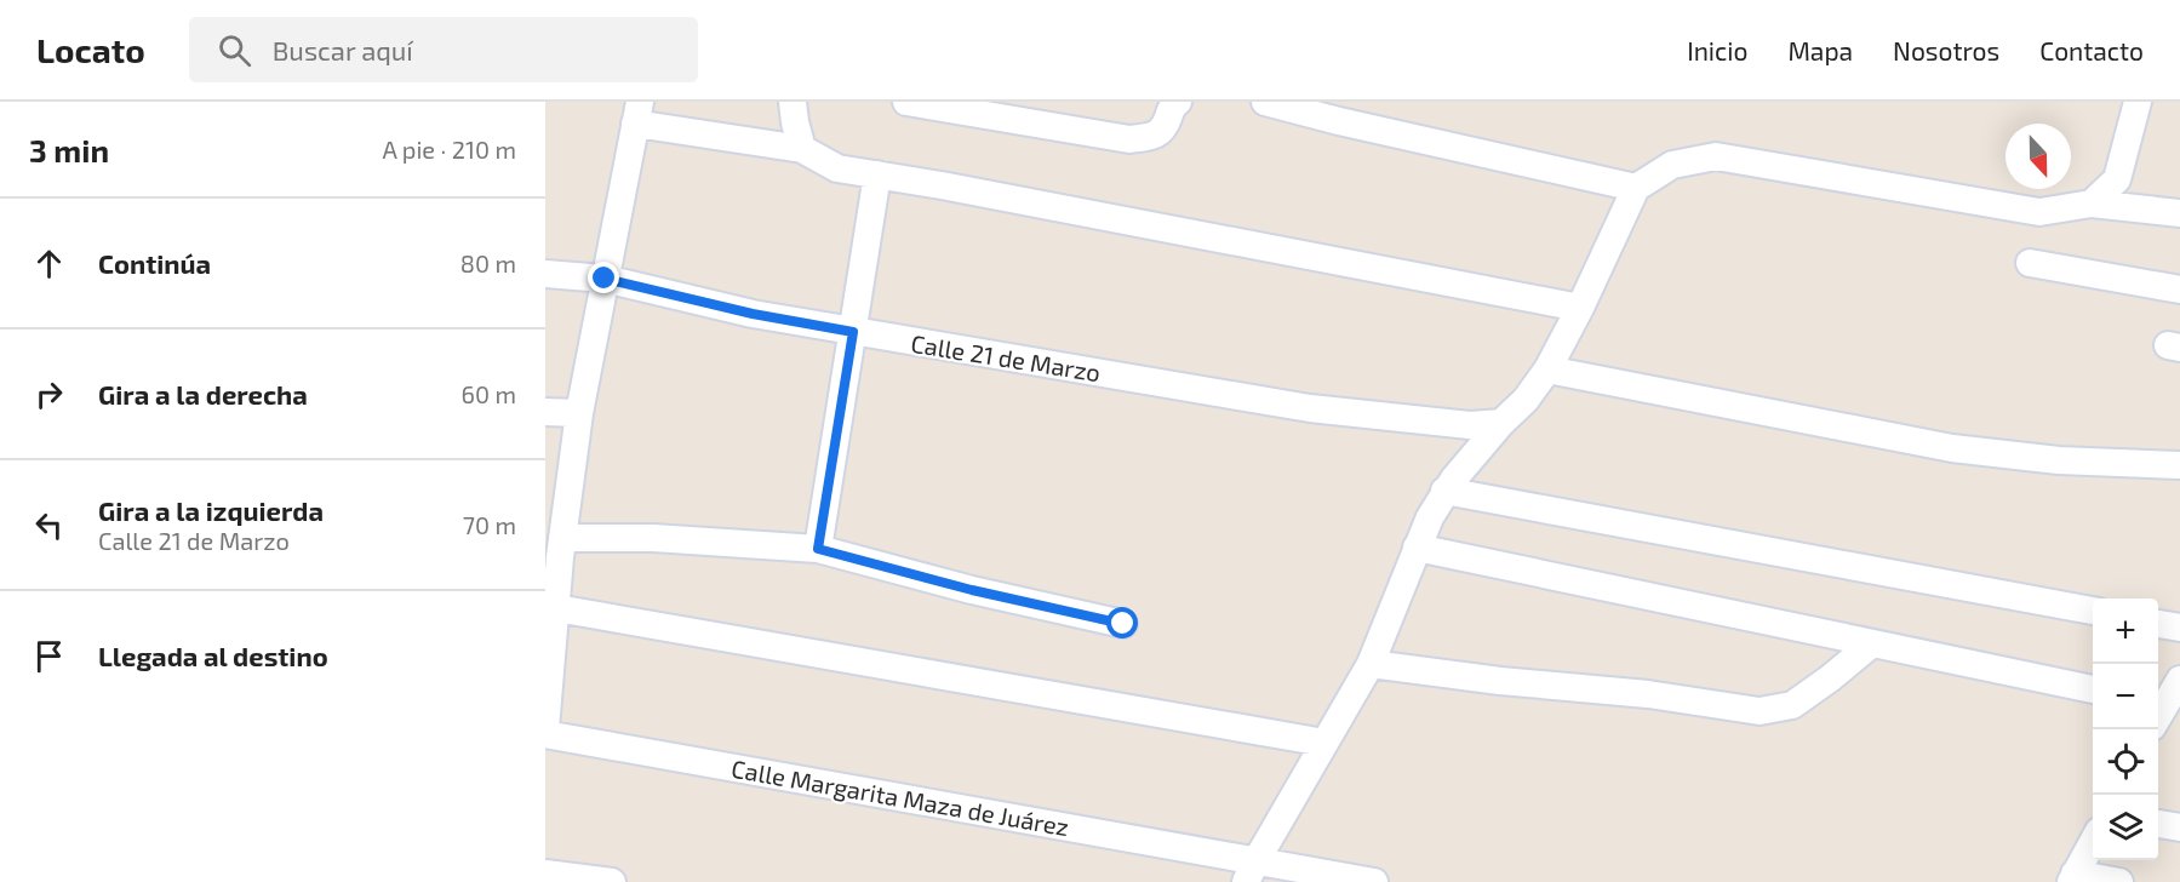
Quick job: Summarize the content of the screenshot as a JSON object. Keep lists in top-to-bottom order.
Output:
{
  "streets": {
    "street": ["Calle 21 de Marzo", "Calle Margarita Maza de Juárez"]
  },
  "north": "bottom",
  "page": {
    "header": "Locato",
    "search": "Buscar aquí",
    "nav": [
      "Inicio",
      "Mapa",
      "Nosotros",
      "Contacto"
    ],
    "heading": ["3 min", "A pie · 210 m"],
    "list": [
      ["Continúa", "80 m"],
      ["Gira a la derecha", "60 m"],
      ["Gira a la izquierda", "Calle 21 de Marzo", "70 m"],
      "Llegada al destino"
    ],
    "map_buttons": ["+", "−"]
  }
}
